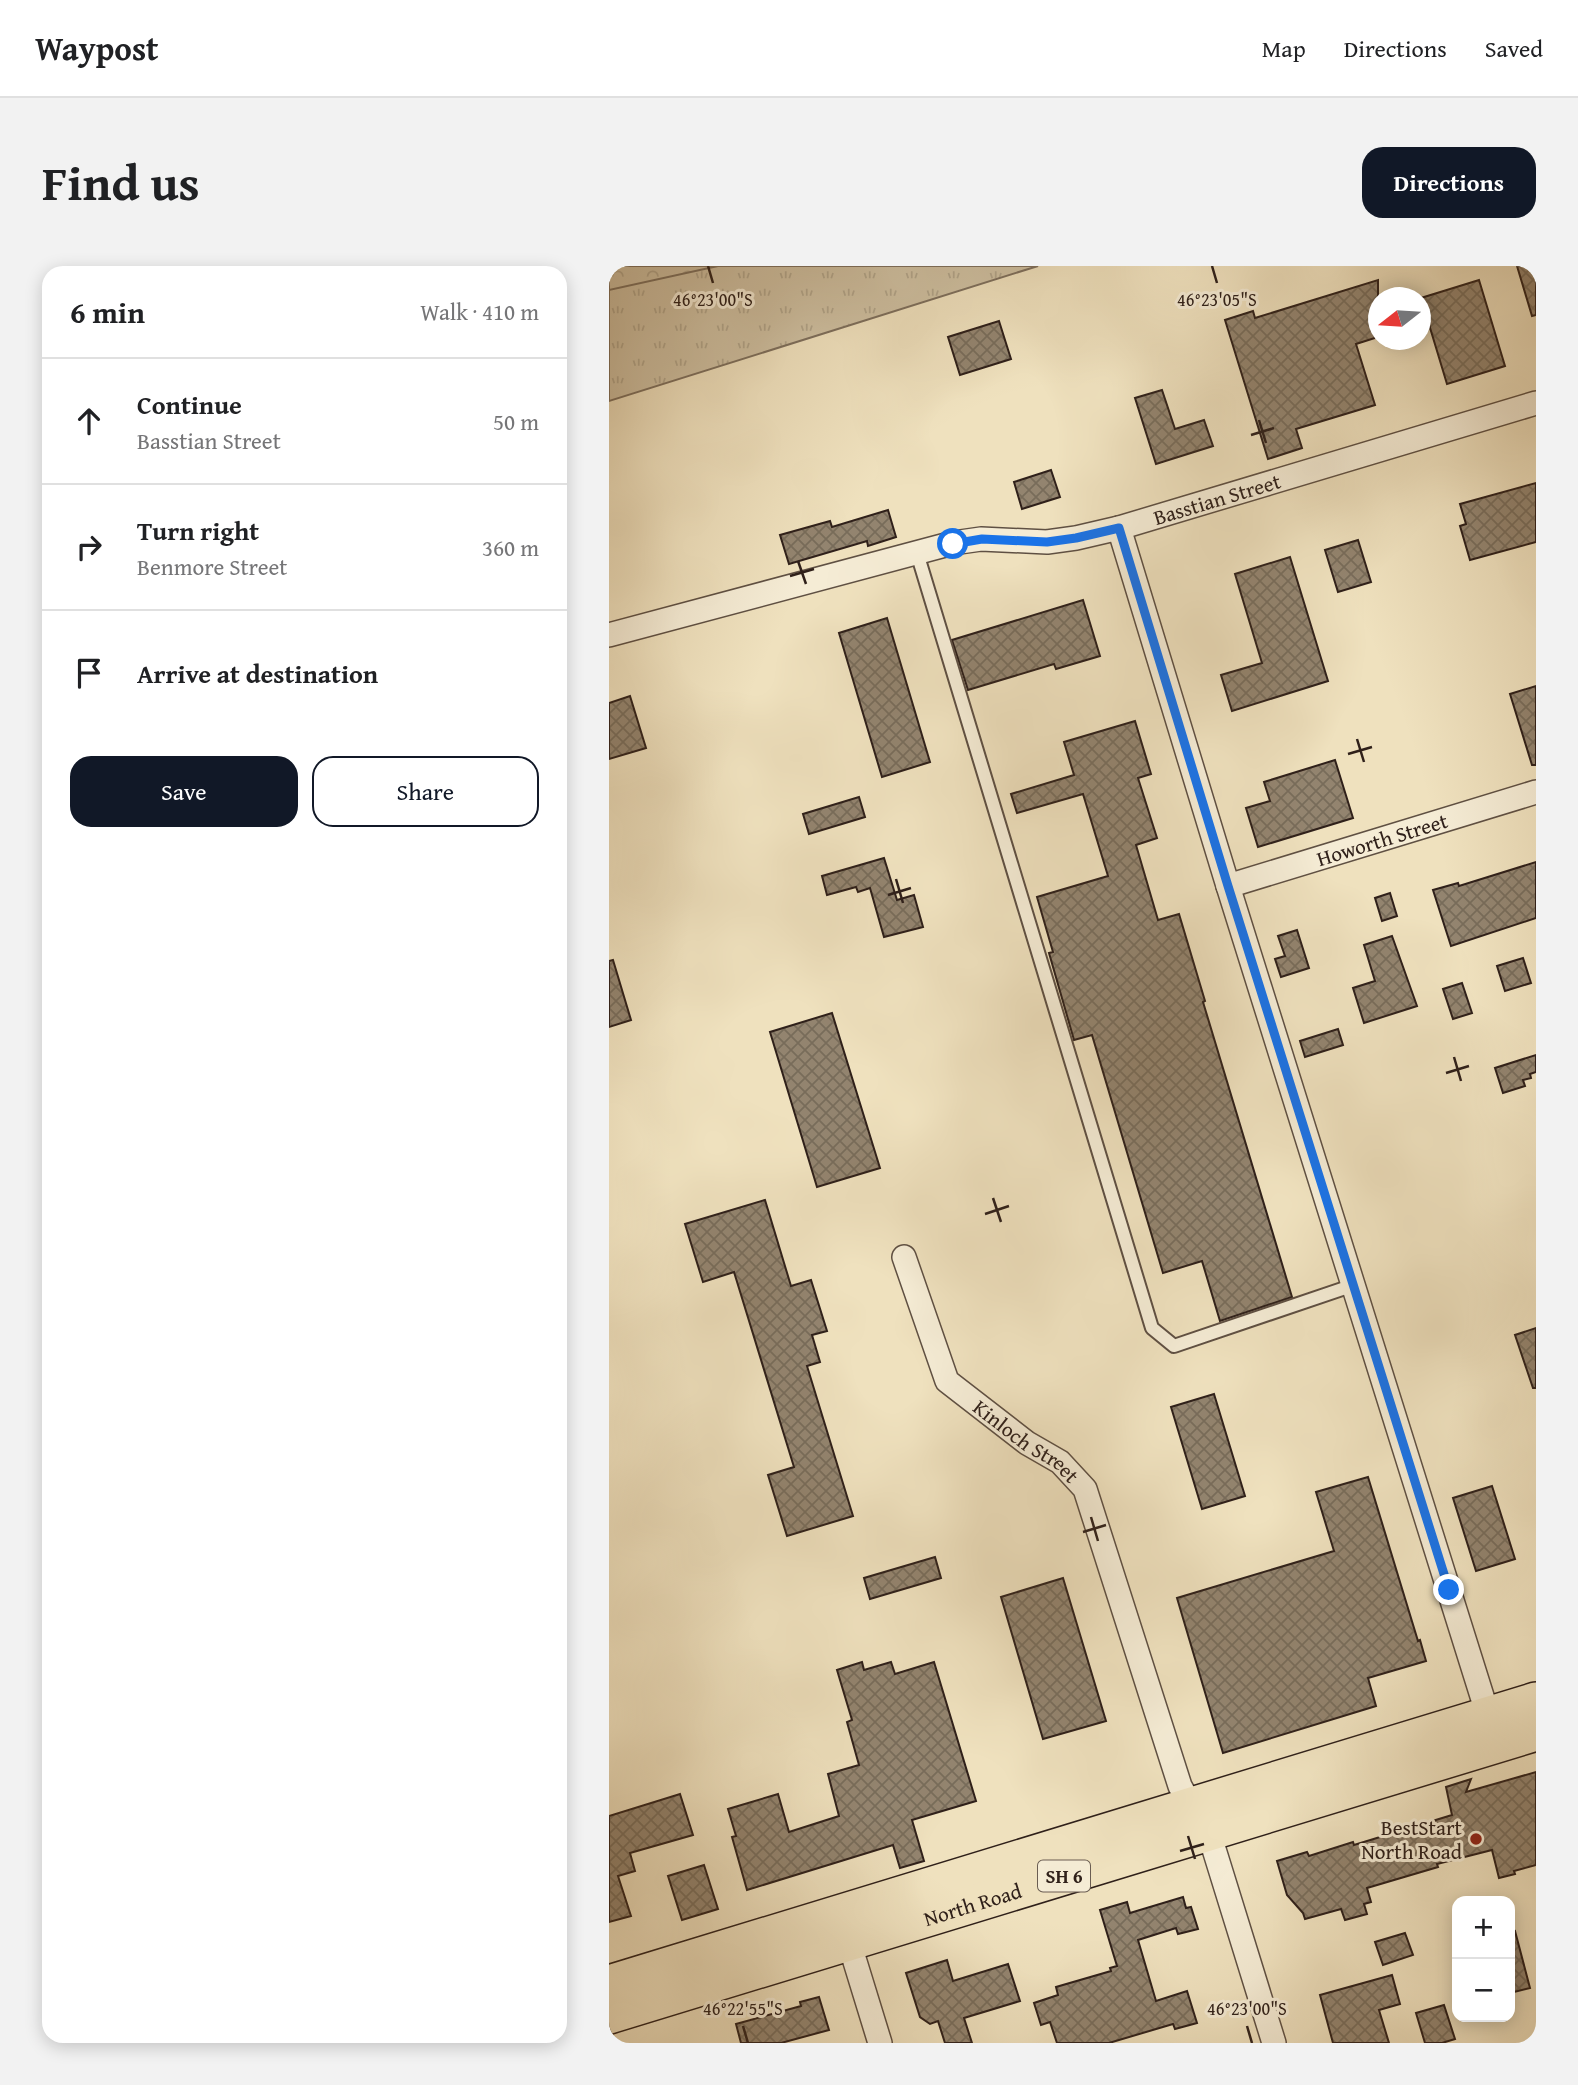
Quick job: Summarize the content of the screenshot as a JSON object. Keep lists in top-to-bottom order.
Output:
{
  "streets": {
    "main road": ["SH 6", "North Road"],
    "street": ["Basstian Street", "Howorth Street", "Kinloch Street"]
  },
  "crossings": [
    ["Kinloch Street", "North Road"]
  ],
  "places": ["BestStart North Road"],
  "north": "left",
  "page": {
    "header": "Waypost",
    "nav": ["Map", "Directions", "Saved"],
    "title": "Find us",
    "buttons": [
      "Directions",
      ["Save", "Share"]
    ],
    "heading": ["6 min", "Walk · 410 m"],
    "list": [
      ["Continue", "Basstian Street", "50 m"],
      ["Turn right", "Benmore Street", "360 m"],
      "Arrive at destination"
    ],
    "map_buttons": ["+", "−"]
  },
  "coordinates": ["46°23'00\"S", "46°23'05\"S", "46°22'55\"S"]
}
